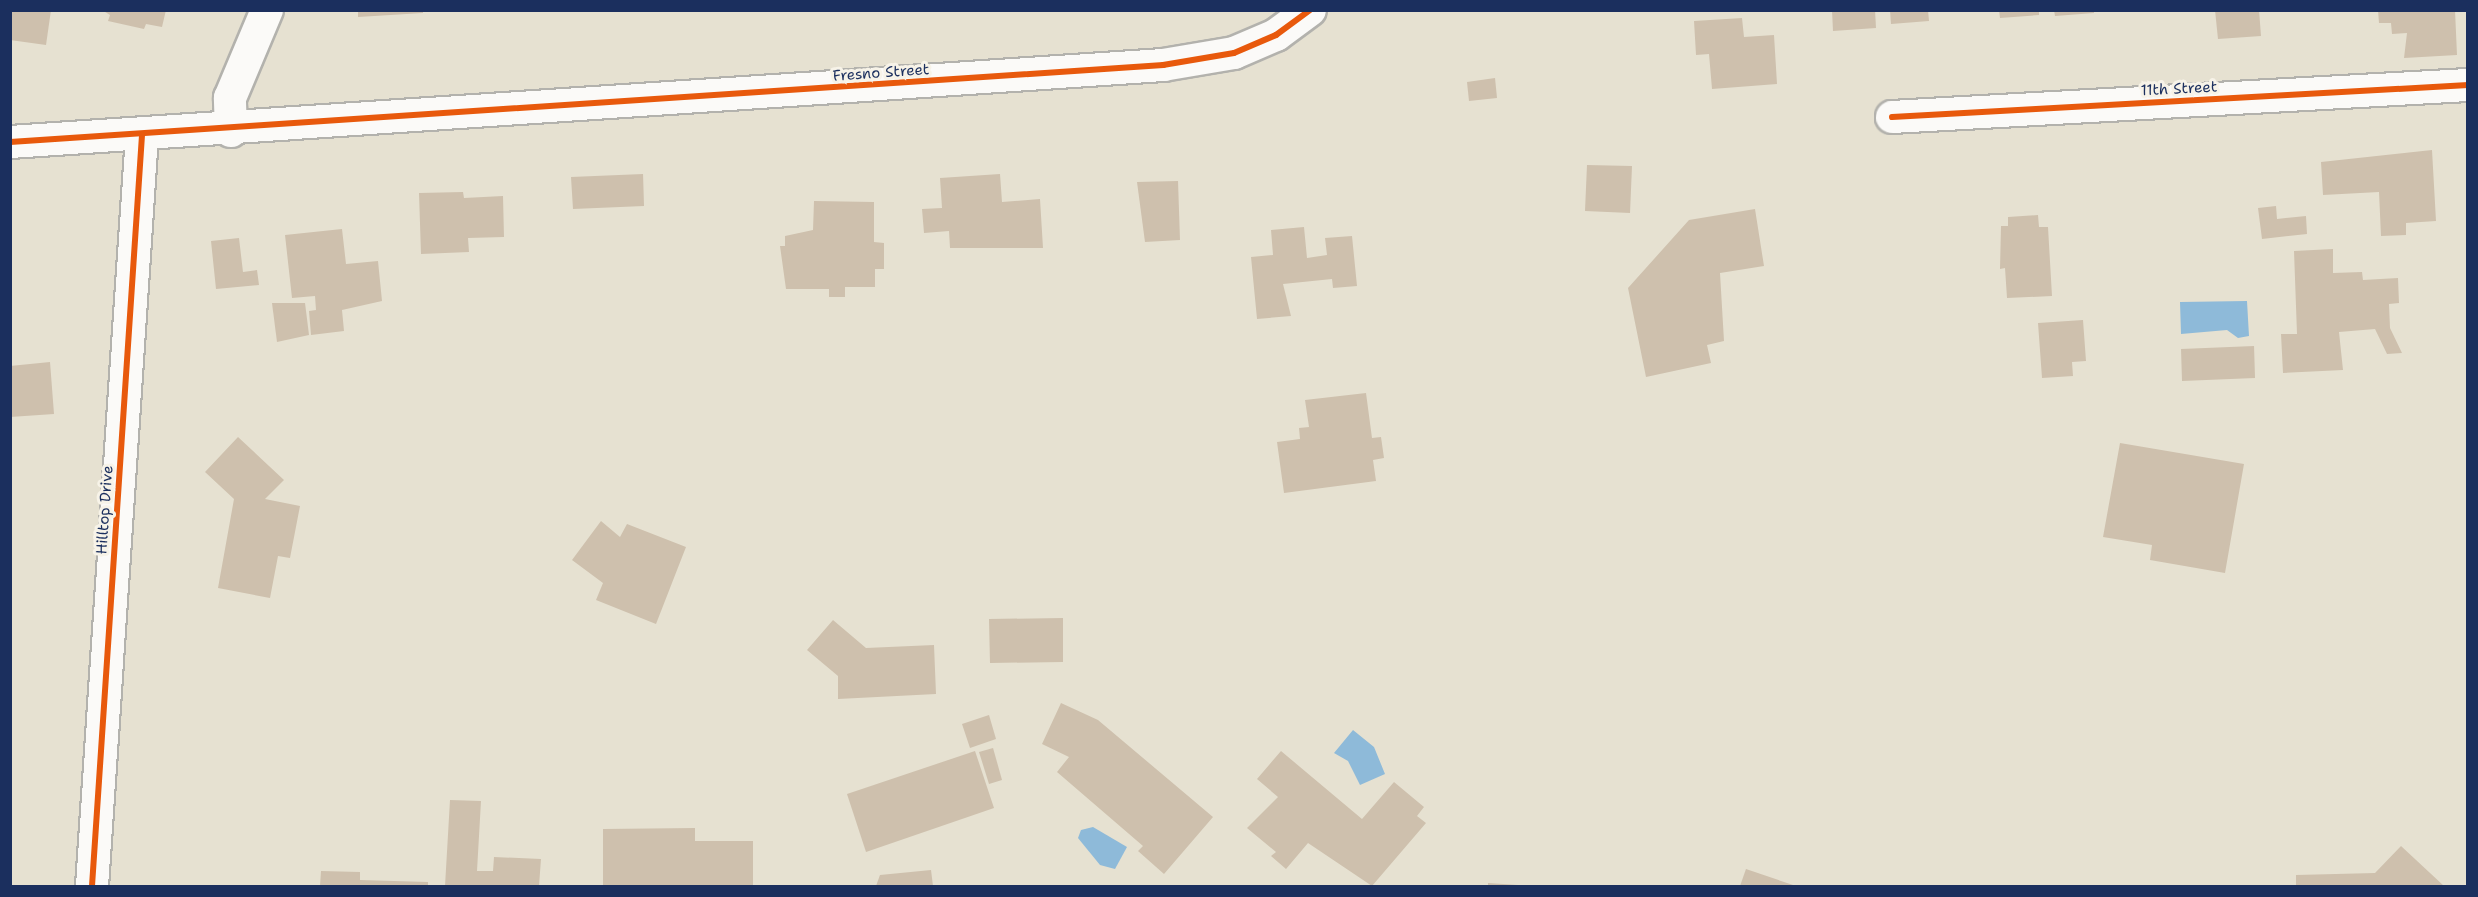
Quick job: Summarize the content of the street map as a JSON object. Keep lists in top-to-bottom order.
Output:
{
  "streets": {
    "street": ["Fresno Street", "11th Street", "Hilltop Drive"]
  },
  "crossings": [
    ["Fresno Street", "Hilltop Drive"]
  ]
}
